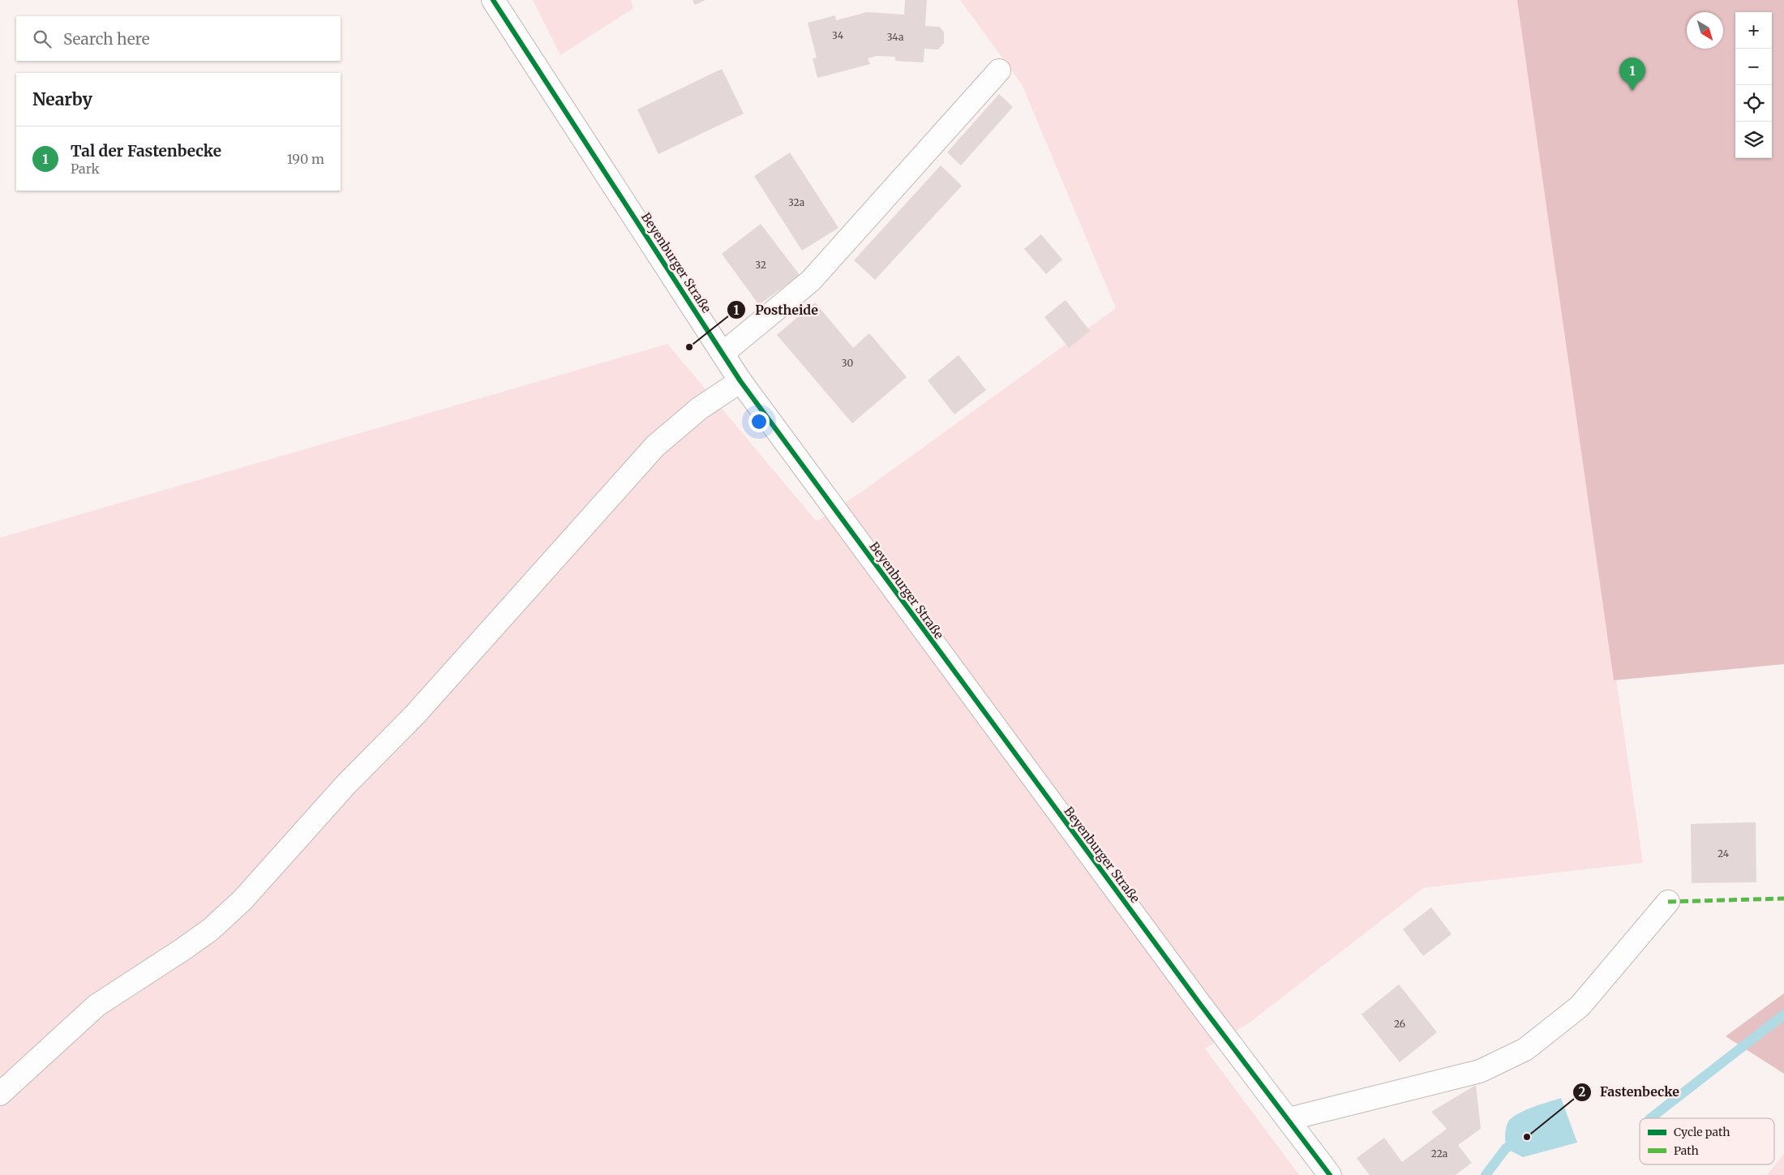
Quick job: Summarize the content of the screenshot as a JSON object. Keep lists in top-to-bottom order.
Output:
{
  "streets": {
    "main road": ["Beyenburger Straße"]
  },
  "places": ["Postheide", "Fastenbecke"],
  "house_numbers": [
    "34",
    "34a",
    "32a",
    "32",
    "30",
    "24",
    "26",
    "22a"
  ],
  "legend": ["Cycle path", "Path"],
  "north": "bottom right",
  "page": {
    "map_buttons": ["+", "−"],
    "search": "Search here",
    "pins": "1",
    "heading": "Nearby",
    "list": [
      {
        "mark": "1",
        "name": "Tal der Fastenbecke",
        "note": "Park",
        "value": "190 m"
      }
    ]
  }
}
